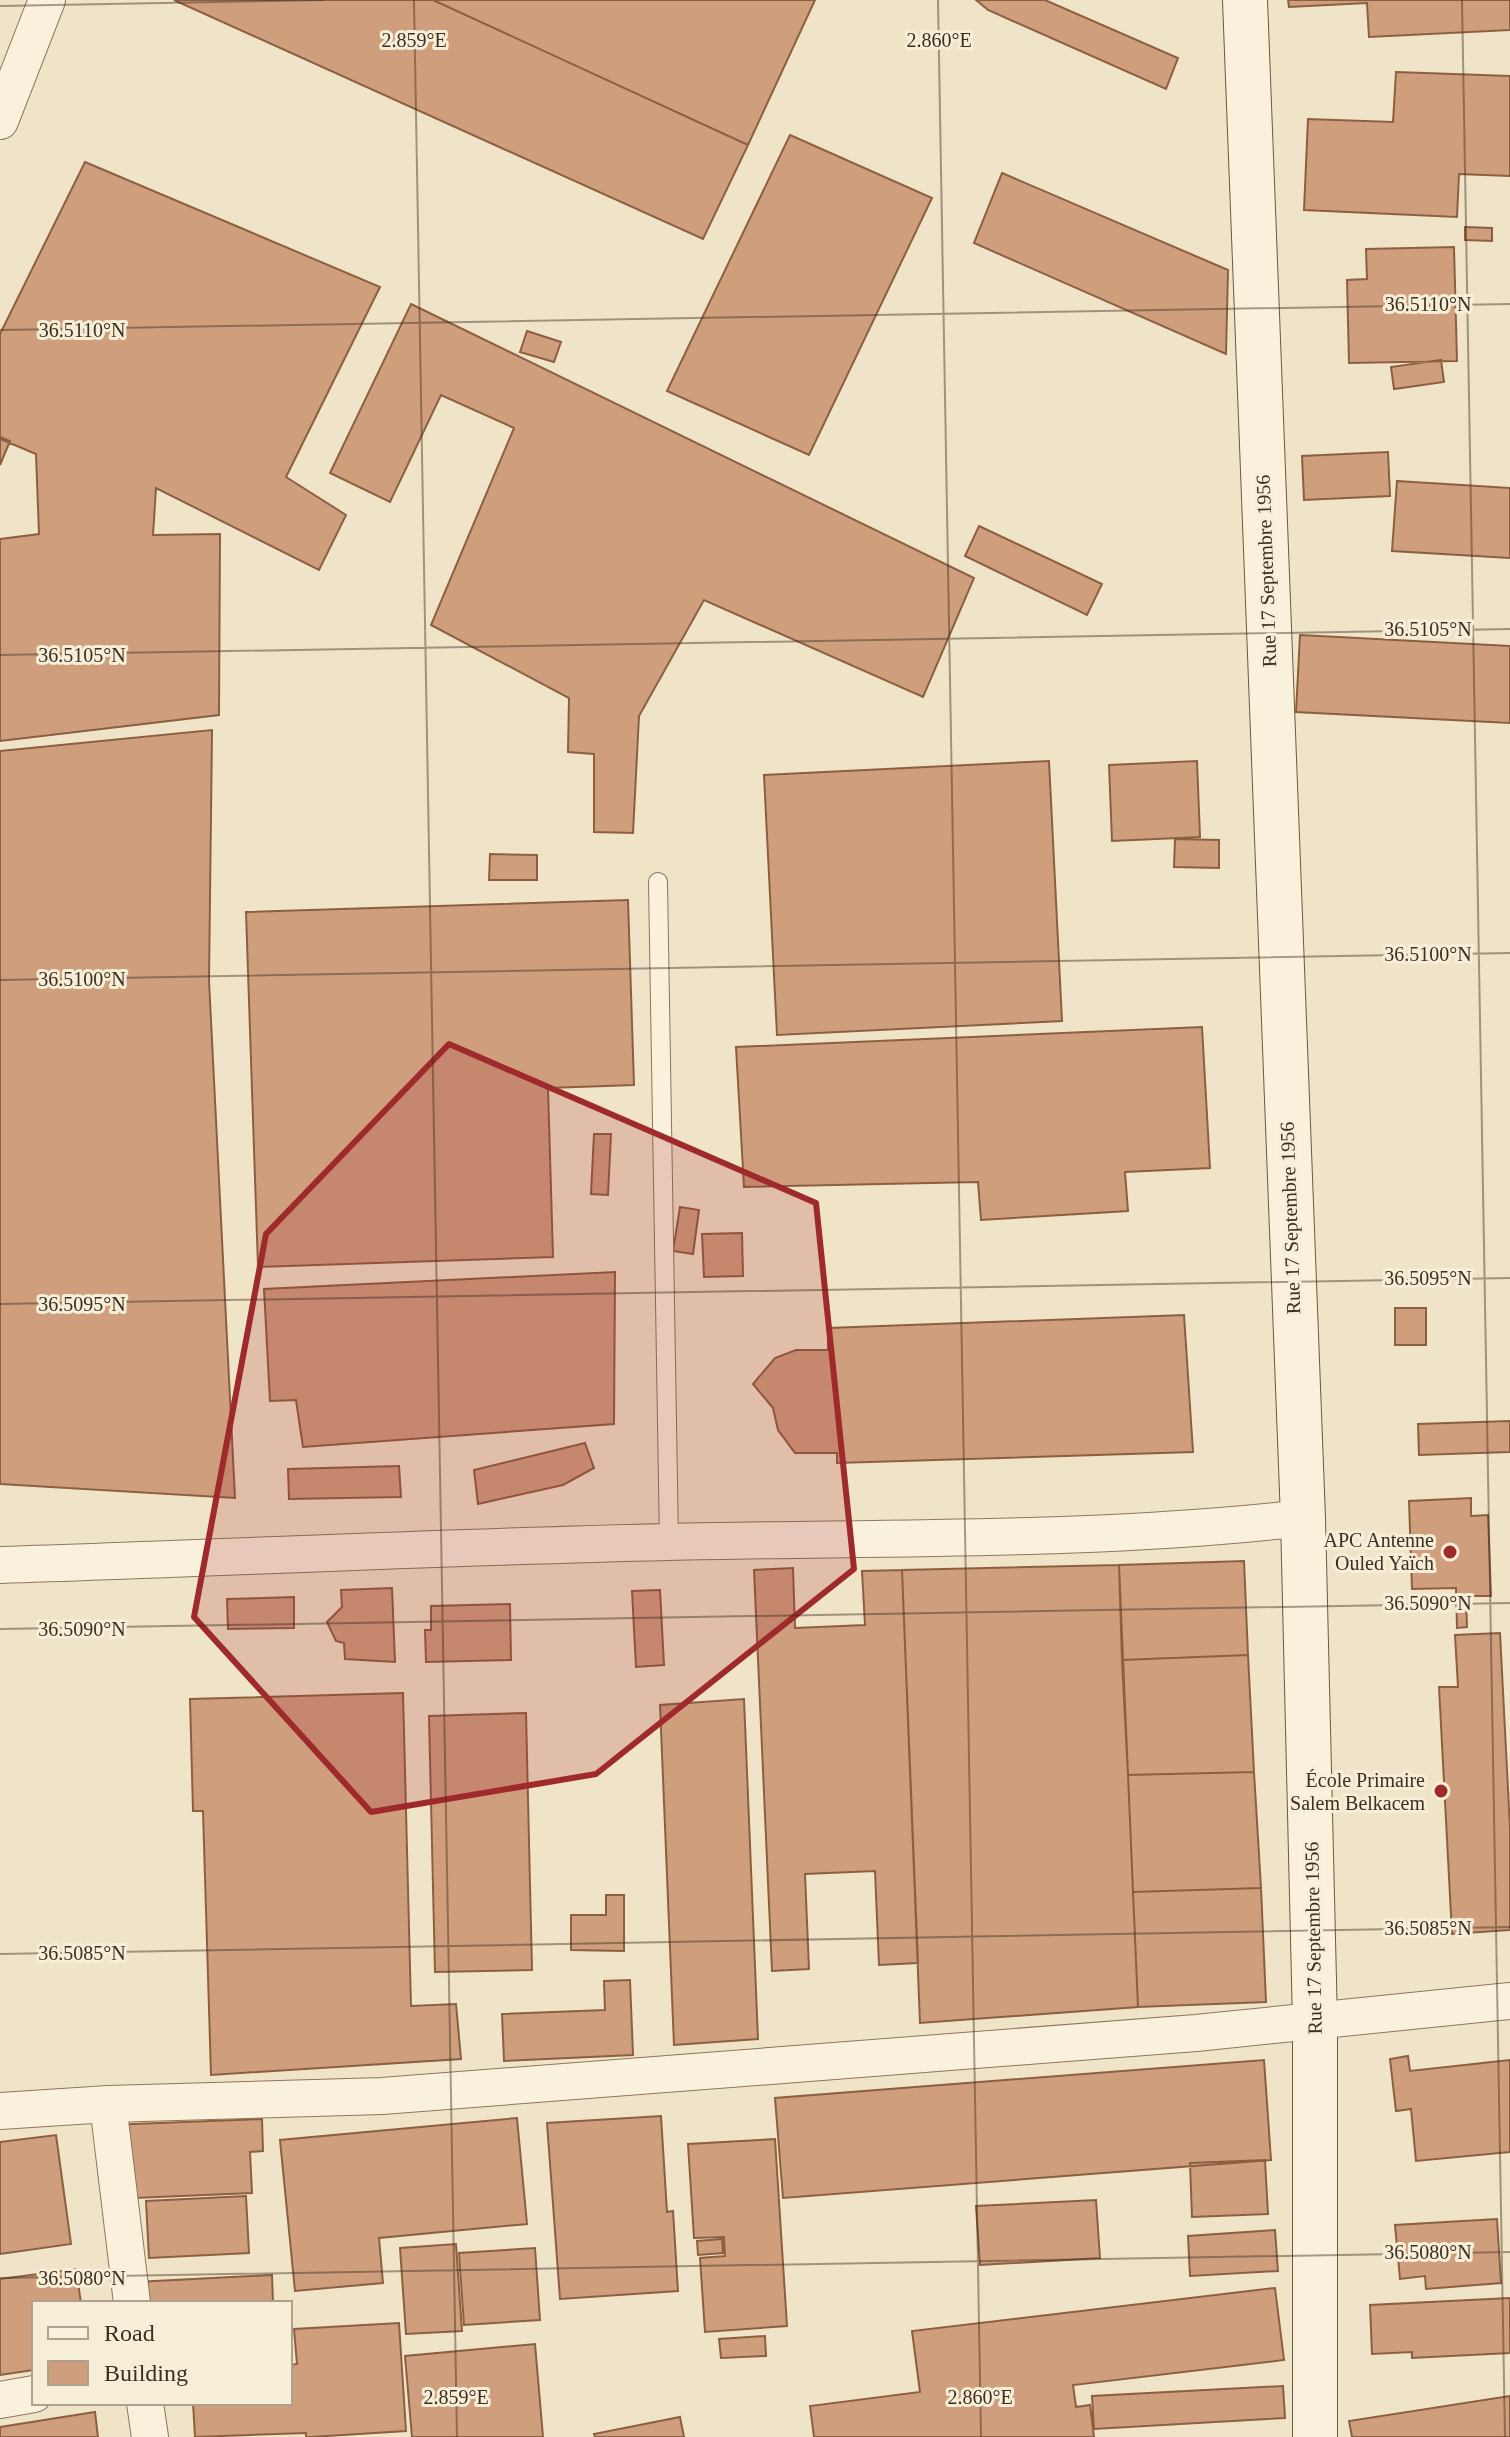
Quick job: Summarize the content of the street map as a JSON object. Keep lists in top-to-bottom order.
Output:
{
  "streets": {
    "main road": ["Rue 17 Septembre 1956"]
  },
  "places": ["APC Antenne Ouled Yaïch", "École Primaire Salem Belkacem"],
  "legend": ["Road", "Building"],
  "coordinates": [
    "2.859°E",
    "2.860°E",
    "36.5110°N",
    "36.5105°N",
    "36.5100°N",
    "36.5095°N",
    "36.5090°N",
    "36.5085°N",
    "36.5080°N"
  ]
}
